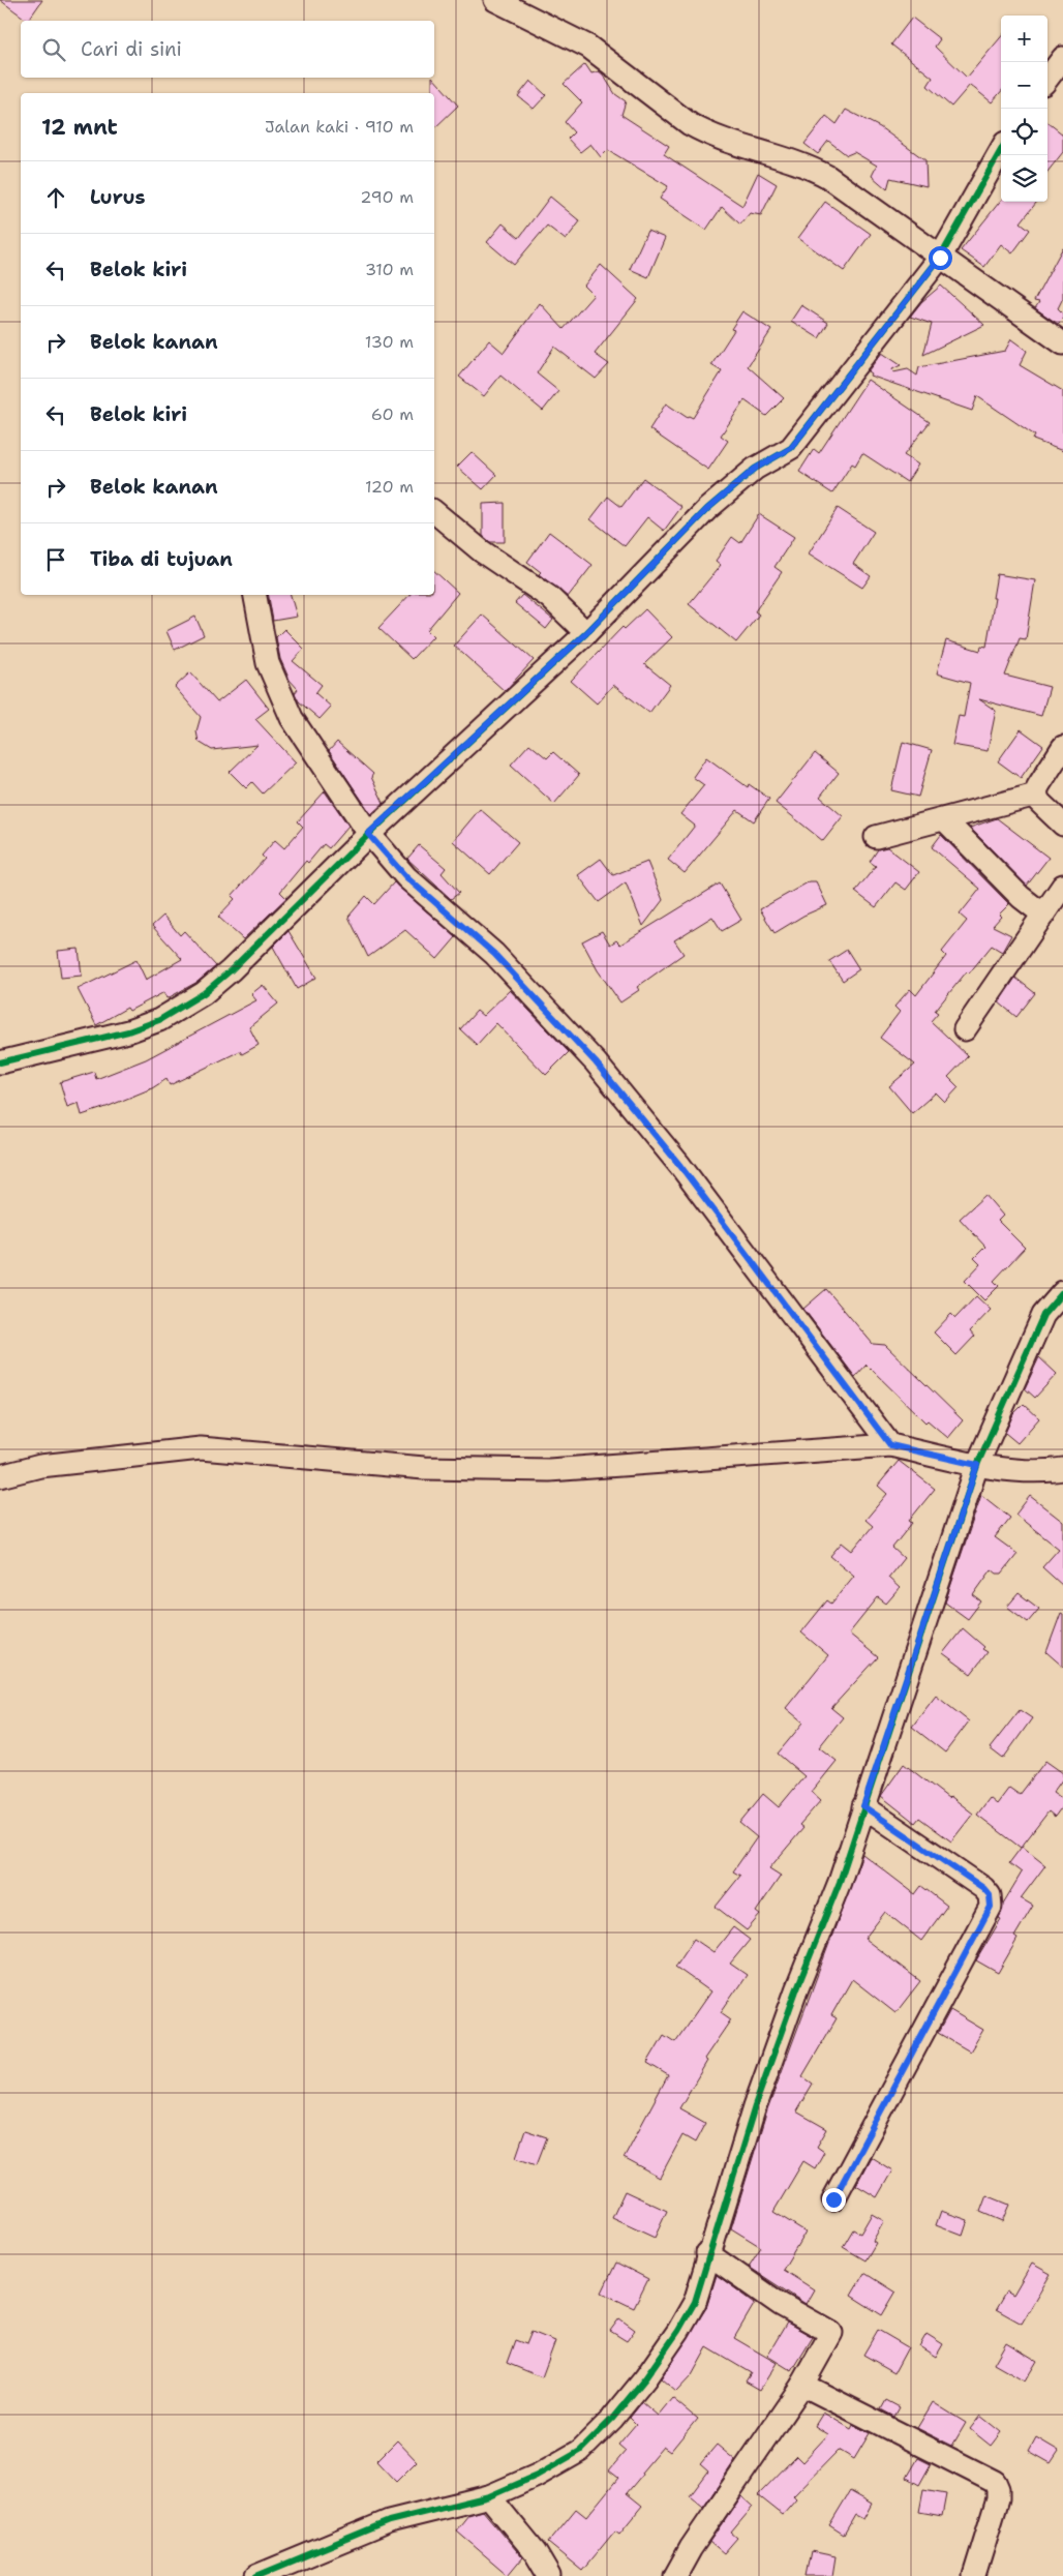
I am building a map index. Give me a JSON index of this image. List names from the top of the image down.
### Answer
{
  "page": {
    "map_buttons": ["+", "−"],
    "search": "Cari di sini",
    "heading": ["12 mnt", "Jalan kaki · 910 m"],
    "list": [
      ["Lurus", "290 m"],
      ["Belok kiri", "310 m"],
      ["Belok kanan", "130 m"],
      ["Belok kiri", "60 m"],
      ["Belok kanan", "120 m"],
      "Tiba di tujuan"
    ]
  }
}
